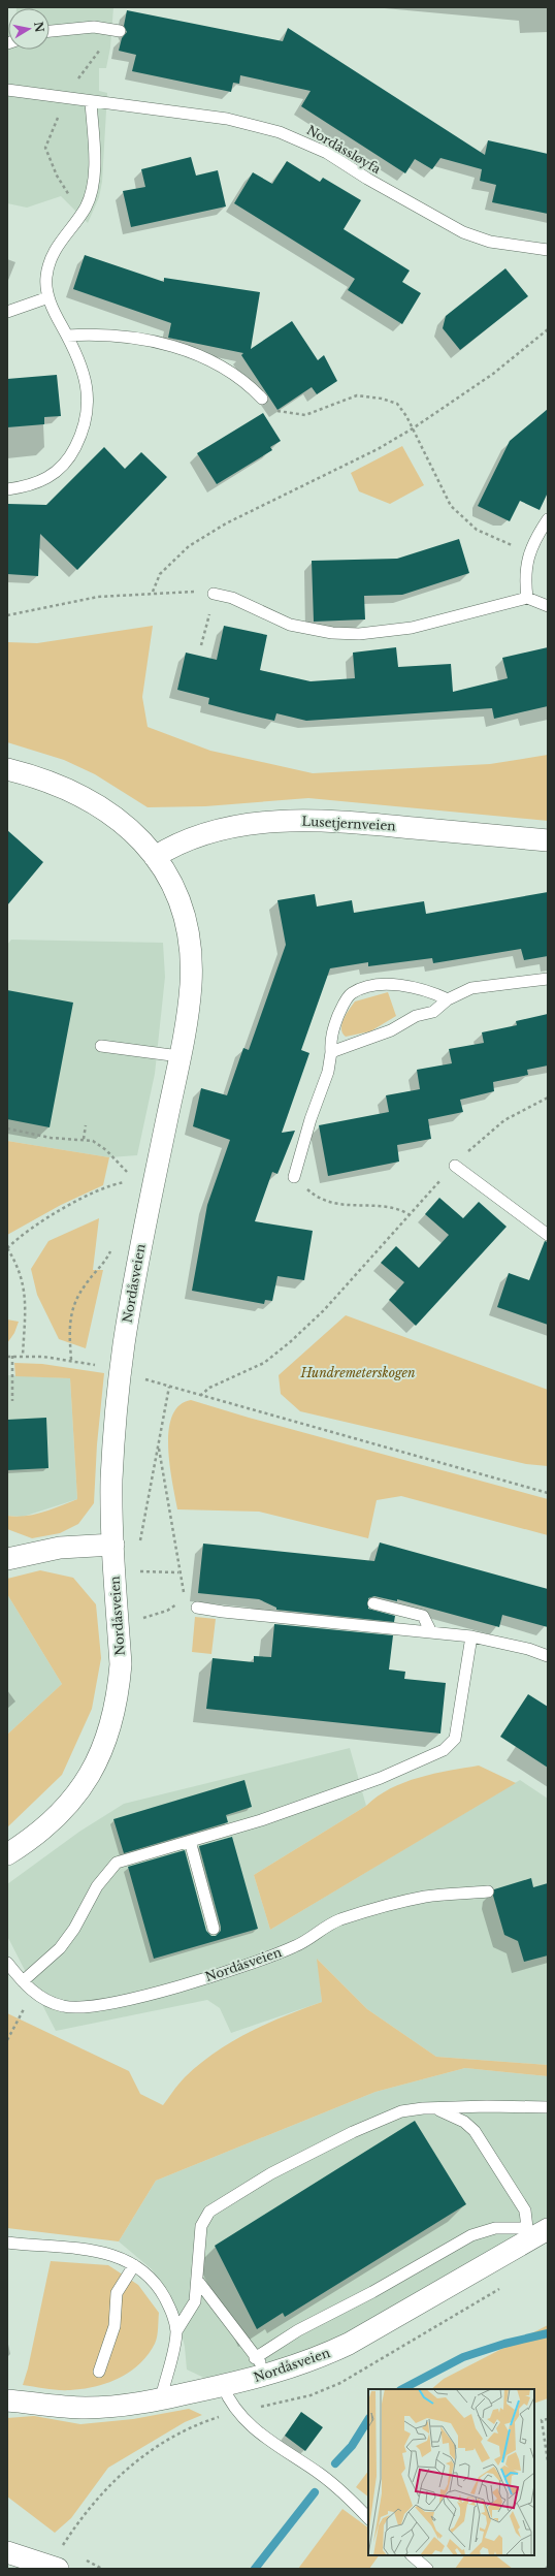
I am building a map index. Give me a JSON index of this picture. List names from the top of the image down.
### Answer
{
  "streets": {
    "street": ["Lusetjernveien", "Nordåsveien"],
    "lane": ["Nordåssløyfa"]
  },
  "crossings": [
    ["Lusetjernveien", "Nordåsveien"]
  ],
  "parks": ["Hundremeterskogen"],
  "north": "right"
}
